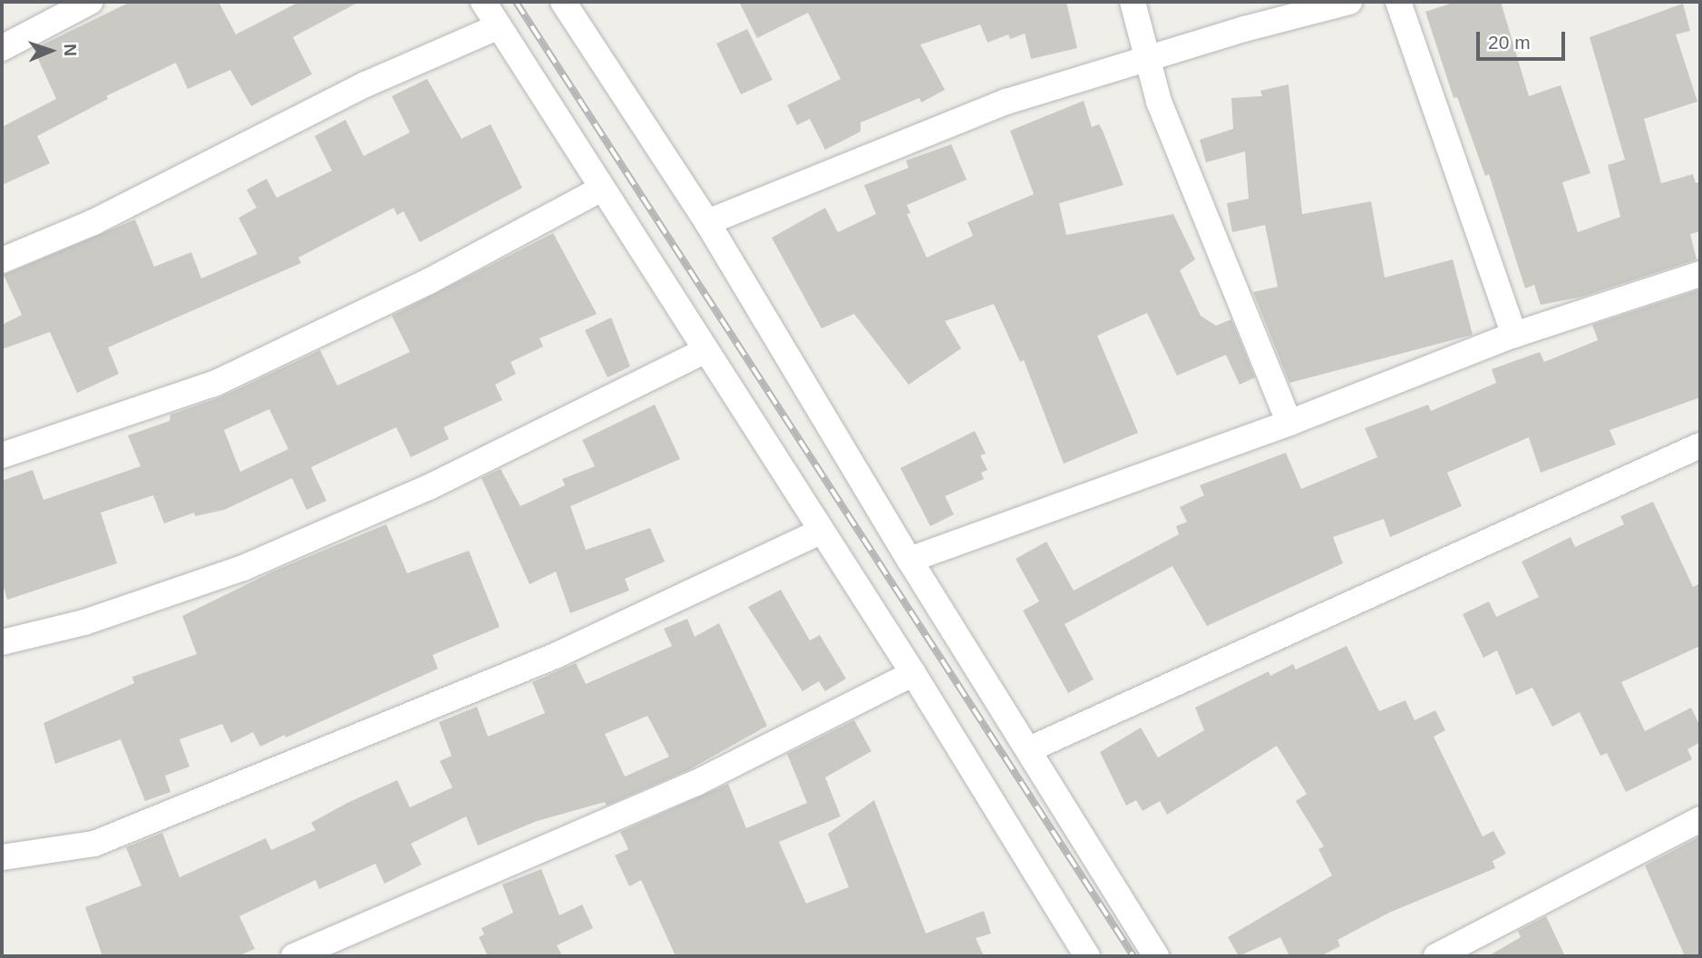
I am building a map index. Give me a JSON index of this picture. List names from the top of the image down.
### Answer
{
  "scale_bar": "20 m",
  "north": "right"
}
